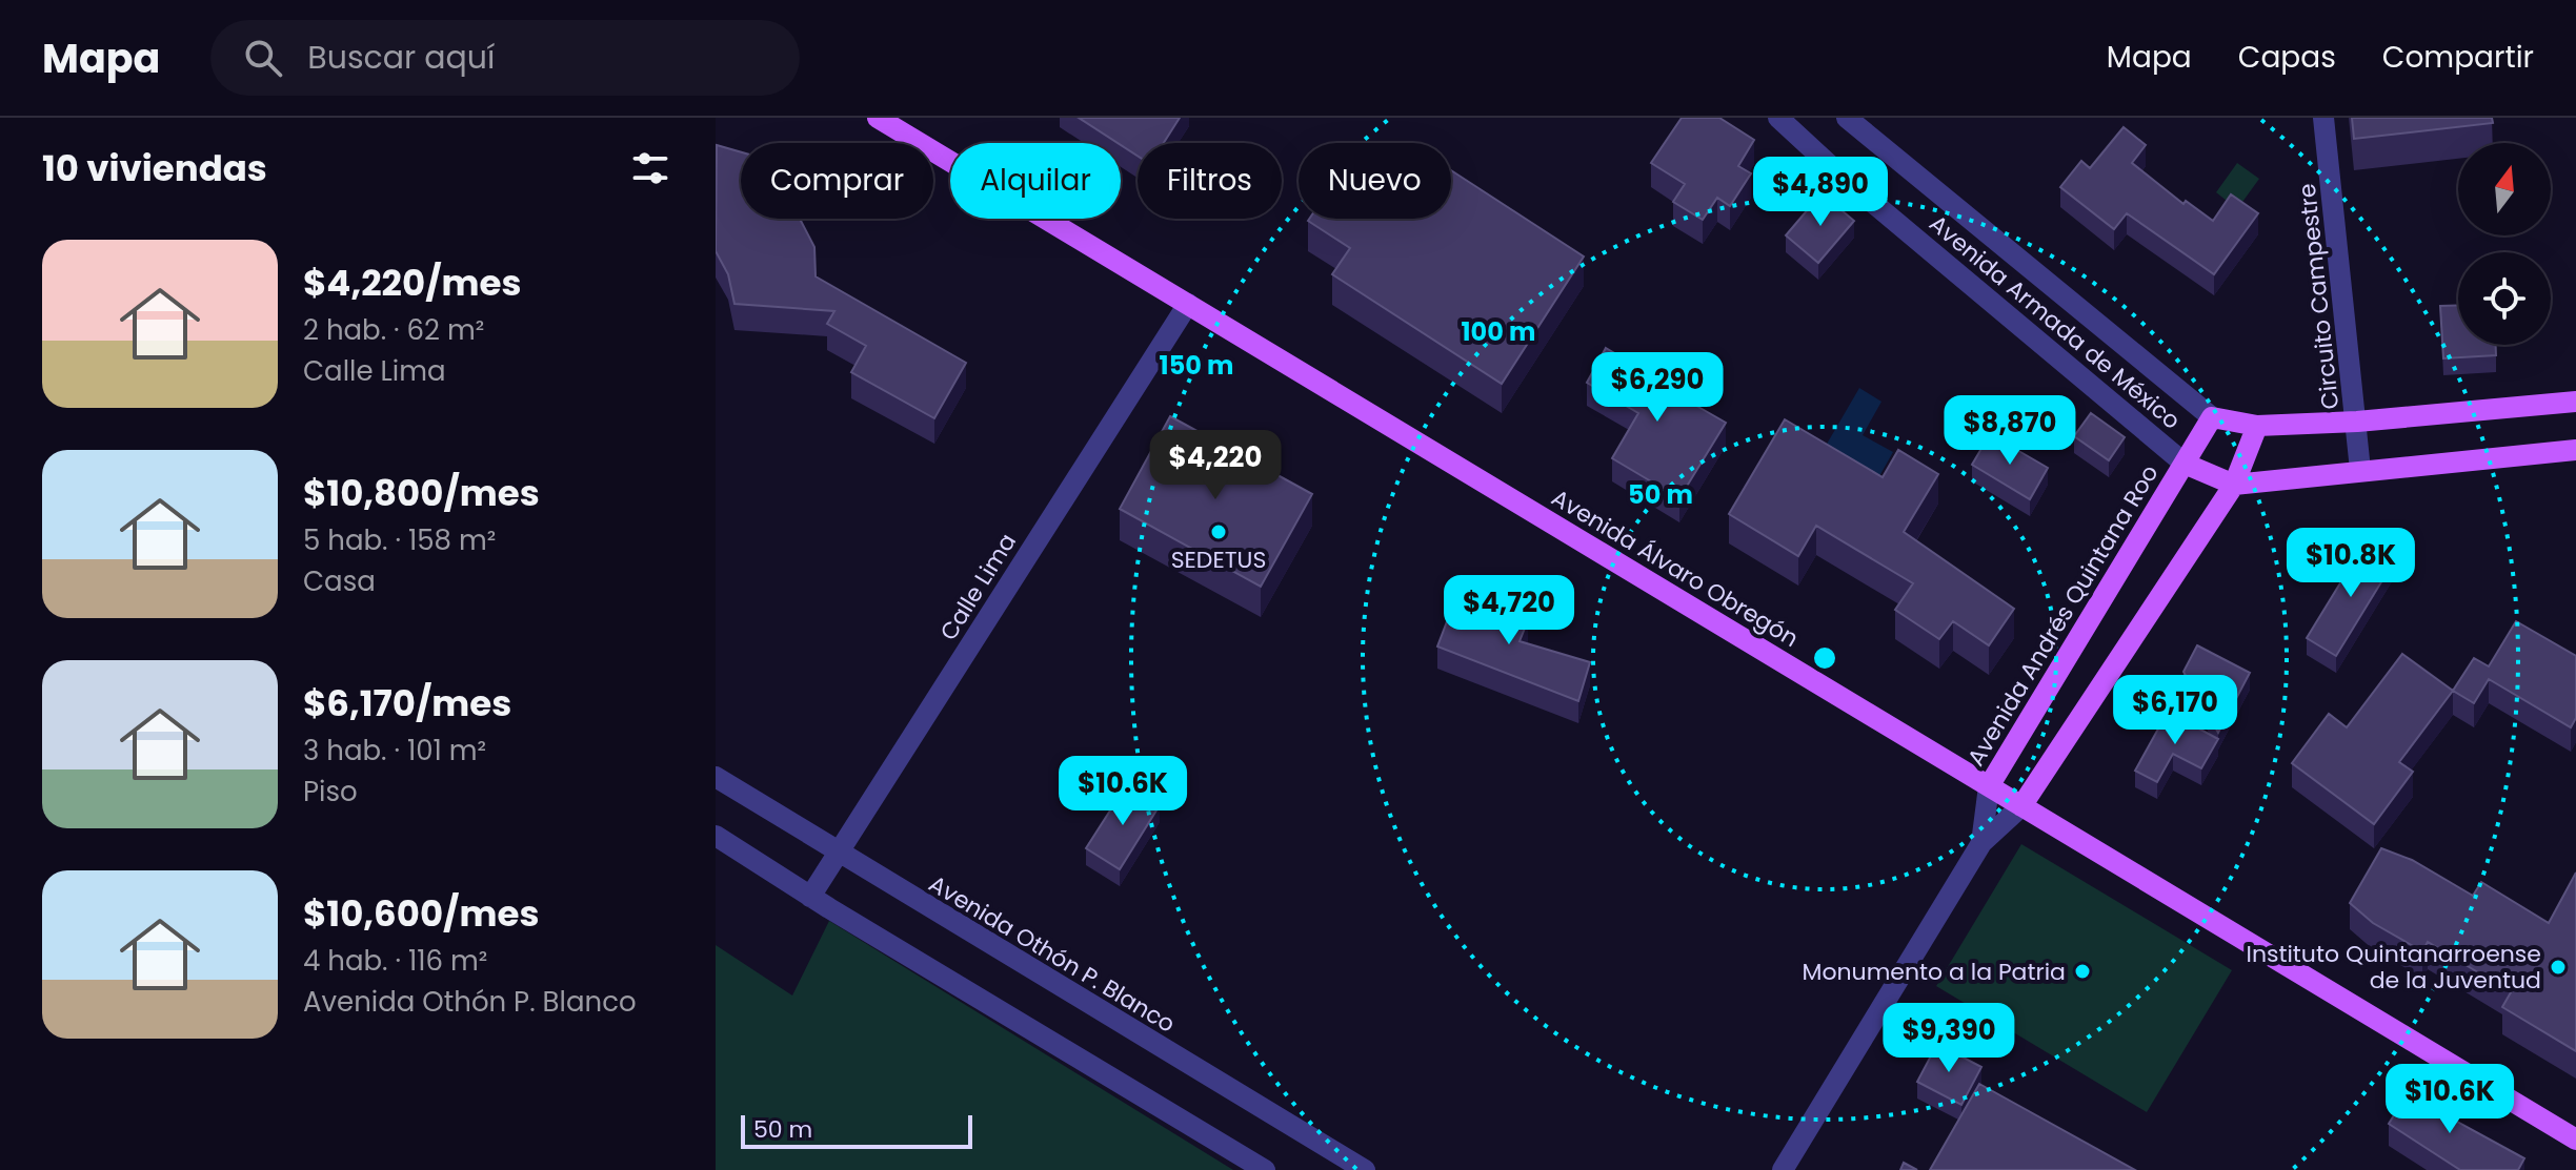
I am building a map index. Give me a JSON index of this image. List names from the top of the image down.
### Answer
{
  "streets": {
    "main road": ["Avenida Armada de México", "Avenida Álvaro Obregón", "Avenida Andrés Quintana Roo"],
    "street": ["Circuito Campestre", "Calle Lima", "Avenida Othón P. Blanco"]
  },
  "crossings": [
    ["Avenida Armada de México", "Avenida Andrés Quintana Roo"],
    ["Avenida Álvaro Obregón", "Calle Lima"],
    ["Avenida Álvaro Obregón", "Avenida Andrés Quintana Roo"],
    ["Calle Lima", "Avenida Othón P. Blanco"]
  ],
  "places": ["SEDETUS", "Instituto Quintanarroense de la Juventud", "Monumento a la Patria"],
  "scale_bar": "50 m",
  "north": "top",
  "page": {
    "header": "Mapa",
    "search": "Buscar aquí",
    "nav": ["Mapa", "Capas", "Compartir"],
    "heading": "10 viviendas",
    "chip": [
      "Comprar",
      "Alquilar",
      "Filtros",
      "Nuevo"
    ],
    "price": [
      "$4,890",
      "$6,290",
      "$8,870",
      "$4,220",
      "$10.8K",
      "$4,720",
      "$6,170",
      "$10.6K",
      "$9,390",
      "$10.6K"
    ],
    "list": [
      {
        "name": "$4,220/mes",
        "note": "2 hab. · 62 m² · Calle Lima"
      },
      {
        "name": "$10,800/mes",
        "note": "5 hab. · 158 m² · Casa"
      },
      {
        "name": "$6,170/mes",
        "note": "3 hab. · 101 m² · Piso"
      },
      {
        "name": "$10,600/mes",
        "note": "4 hab. · 116 m² · Avenida Othón P. Blanco"
      }
    ],
    "scale": "50 m"
  },
  "rings": ["100 m", "150 m", "50 m"]
}
